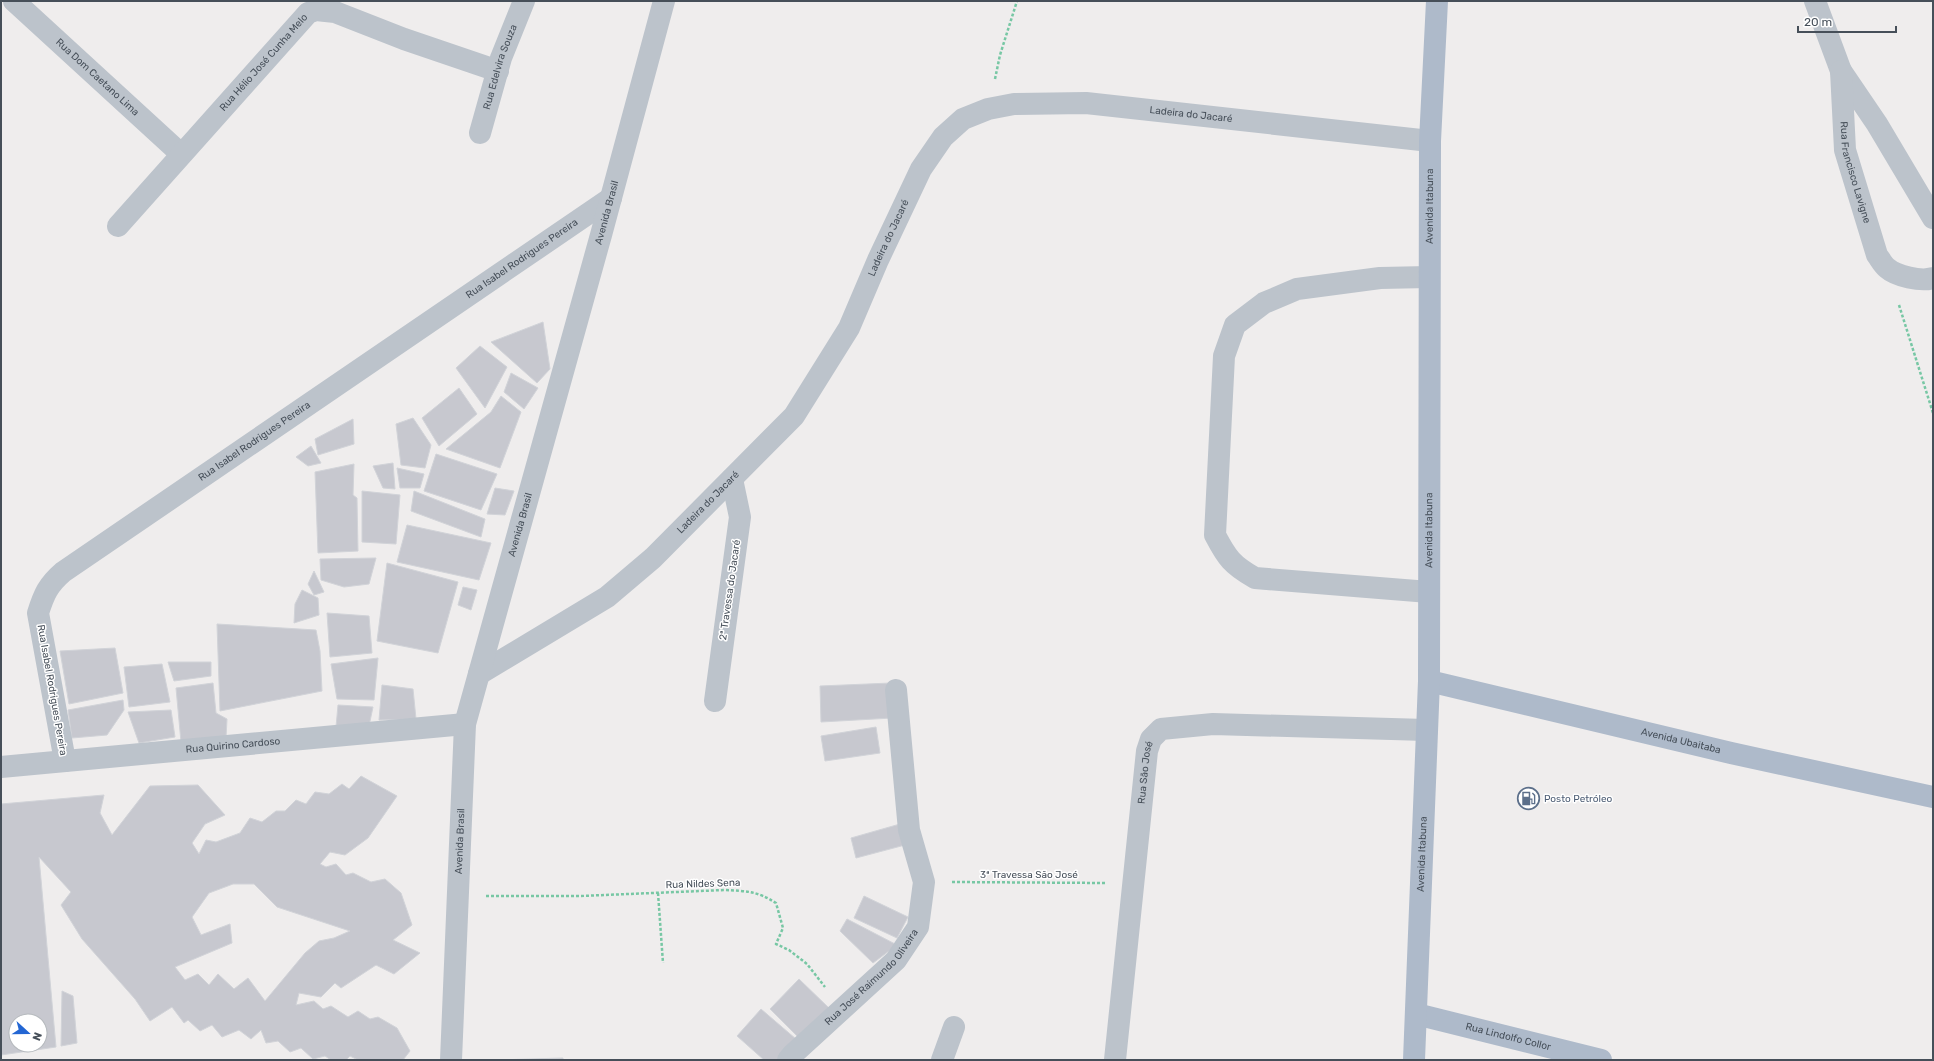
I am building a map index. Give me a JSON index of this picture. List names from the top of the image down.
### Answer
{
  "streets": {
    "main road": ["Avenida Itabuna", "Avenida Ubaitaba", "Rua Lindolfo Collor"],
    "street": [
      "Rua Hélio José Cunha Melo",
      "Rua Edelvira Souza",
      "Rua Dom Caetano Lima",
      "Ladeira do Jacaré",
      "Rua Francisco Lavigne",
      "Avenida Brasil",
      "Rua Isabel Rodrigues Pereira",
      "2ª Travessa do Jacaré",
      "Rua Quirino Cardoso",
      "Rua São José",
      "Rua José Raimundo Oliveira"
    ],
    "path": ["3ª Travessa São José", "Rua Nildes Sena"]
  },
  "crossings": [
    ["Rua Hélio José Cunha Melo", "Rua Edelvira Souza"],
    ["Rua Hélio José Cunha Melo", "Rua Dom Caetano Lima"],
    ["Ladeira do Jacaré", "Avenida Itabuna"],
    ["Ladeira do Jacaré", "Avenida Brasil"],
    ["Ladeira do Jacaré", "2ª Travessa do Jacaré"],
    ["Avenida Itabuna", "Avenida Ubaitaba"],
    ["Avenida Itabuna", "Rua São José"],
    ["Avenida Itabuna", "Rua Lindolfo Collor"],
    ["Avenida Brasil", "Rua Isabel Rodrigues Pereira"],
    ["Avenida Brasil", "Rua Quirino Cardoso"],
    ["Avenida Brasil", "Rua Nildes Sena"],
    ["Rua Isabel Rodrigues Pereira", "Rua Quirino Cardoso"],
    ["Rua São José", "3ª Travessa São José"],
    ["3ª Travessa São José", "Rua José Raimundo Oliveira"],
    ["Rua Nildes Sena", "Rua José Raimundo Oliveira"]
  ],
  "places": {
    "fuel station": ["Posto Petróleo"]
  },
  "scale_bar": "20 m",
  "north": "right"
}
